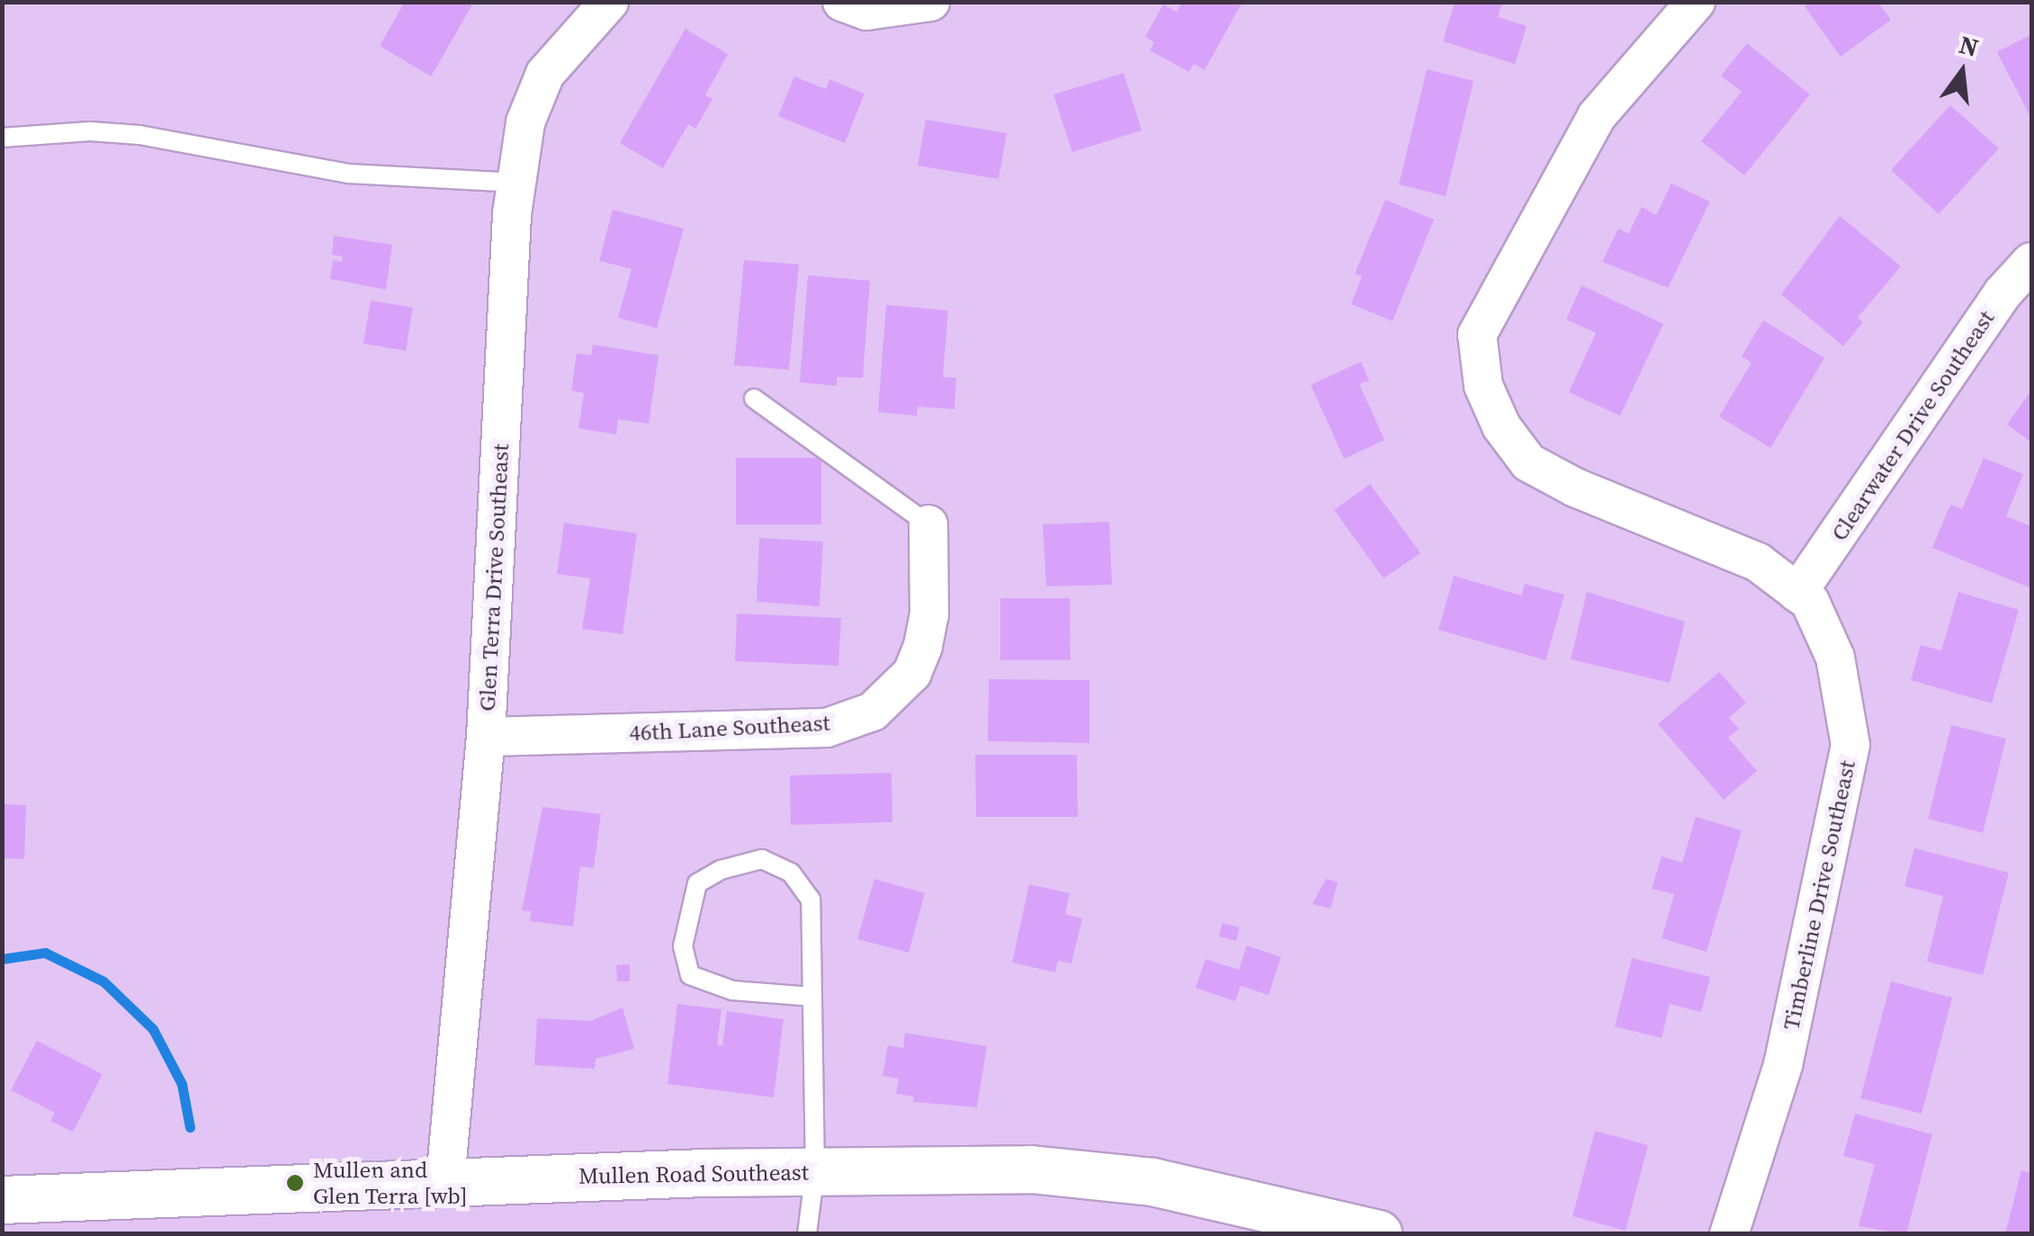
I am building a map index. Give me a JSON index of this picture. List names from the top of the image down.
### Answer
{
  "streets": {
    "street": [
      "Clearwater Drive Southeast",
      "Glen Terra Drive Southeast",
      "46th Lane Southeast",
      "Timberline Drive Southeast",
      "Mullen Road Southeast"
    ]
  },
  "crossings": [
    ["Clearwater Drive Southeast", "Timberline Drive Southeast"],
    ["Glen Terra Drive Southeast", "46th Lane Southeast"],
    ["Glen Terra Drive Southeast", "Mullen Road Southeast"]
  ],
  "places": ["Mullen and Glen Terra [wb]"],
  "north": "top"
}
